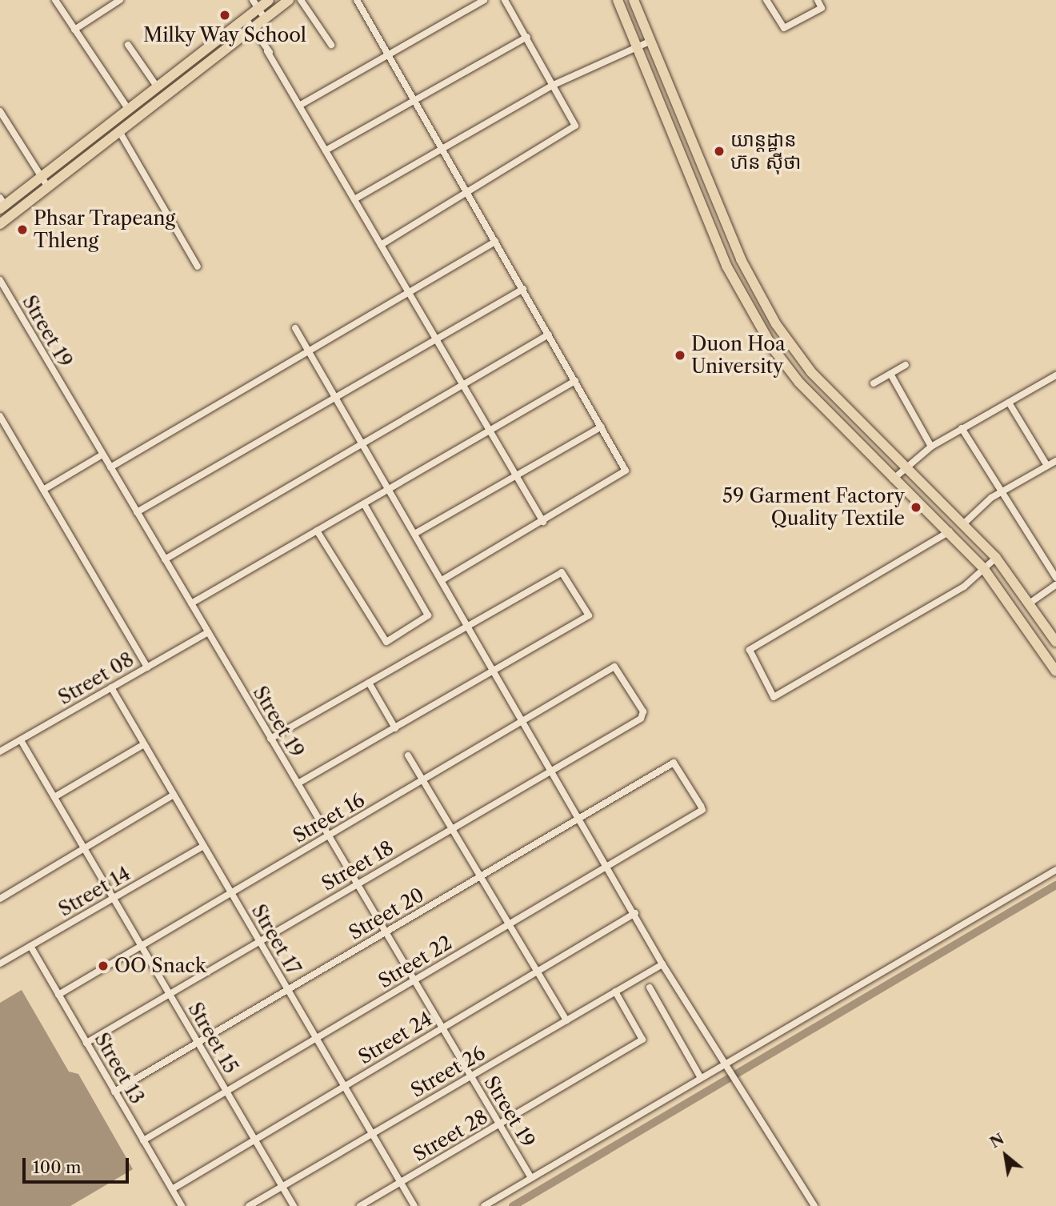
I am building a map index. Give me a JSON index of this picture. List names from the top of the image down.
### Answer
{
  "streets": {
    "street": [
      "Street 19",
      "Street 08",
      "Street 16",
      "Street 18",
      "Street 14",
      "Street 20",
      "Street 17",
      "Street 22",
      "Street 15",
      "Street 24",
      "Street 13",
      "Street 26",
      "Street 28"
    ]
  },
  "crossings": [
    ["Street 19", "Street 08"],
    ["Street 19", "Street 16"],
    ["Street 19", "Street 18"],
    ["Street 19", "Street 20"],
    ["Street 19", "Street 22"],
    ["Street 19", "Street 24"],
    ["Street 19", "Street 26"],
    ["Street 19", "Street 28"],
    ["Street 08", "Street 17"],
    ["Street 08", "Street 15"],
    ["Street 16", "Street 18"],
    ["Street 16", "Street 17"],
    ["Street 16", "Street 15"],
    ["Street 16", "Street 13"],
    ["Street 18", "Street 17"],
    ["Street 18", "Street 15"],
    ["Street 18", "Street 13"],
    ["Street 14", "Street 17"],
    ["Street 14", "Street 15"],
    ["Street 14", "Street 13"],
    ["Street 20", "Street 17"],
    ["Street 20", "Street 22"],
    ["Street 20", "Street 15"],
    ["Street 20", "Street 13"],
    ["Street 17", "Street 22"],
    ["Street 17", "Street 24"],
    ["Street 17", "Street 26"],
    ["Street 17", "Street 28"],
    ["Street 22", "Street 15"],
    ["Street 22", "Street 13"],
    ["Street 15", "Street 24"],
    ["Street 15", "Street 26"],
    ["Street 24", "Street 13"],
    ["Street 26", "Street 28"]
  ],
  "places": [
    "Milky Way School",
    "យាន្ដដ្ឋាន ហ៊ន ស៊ីថា",
    "Phsar Trapeang Thleng",
    "Duon Hoa University",
    "59 Garment Factory Quality Textile",
    "OO Snack"
  ],
  "scale_bar": "100 m",
  "north": "top left"
}
